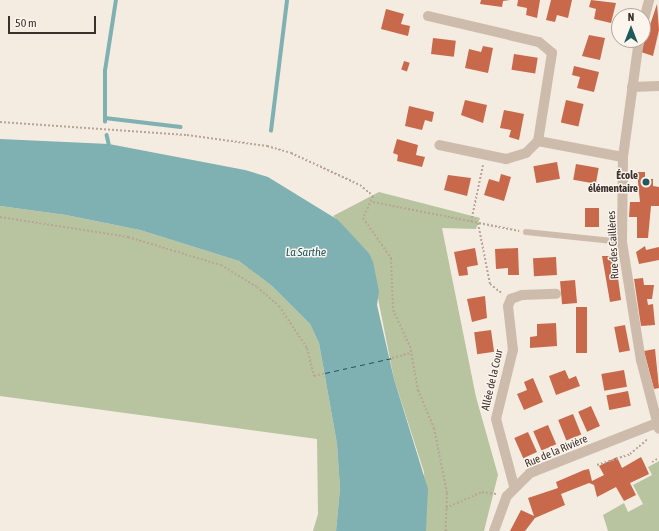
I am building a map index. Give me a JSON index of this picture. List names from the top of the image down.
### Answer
{
  "streets": {
    "street": ["Rue des Caillères", "Allée de la Cour", "Rue de la Rivière"]
  },
  "crossings": [
    ["Rue des Caillères", "Rue de la Rivière"],
    ["Allée de la Cour", "Rue de la Rivière"]
  ],
  "water": ["La Sarthe"],
  "places": ["École élémentaire"],
  "scale_bar": "50 m",
  "north": "top"
}
